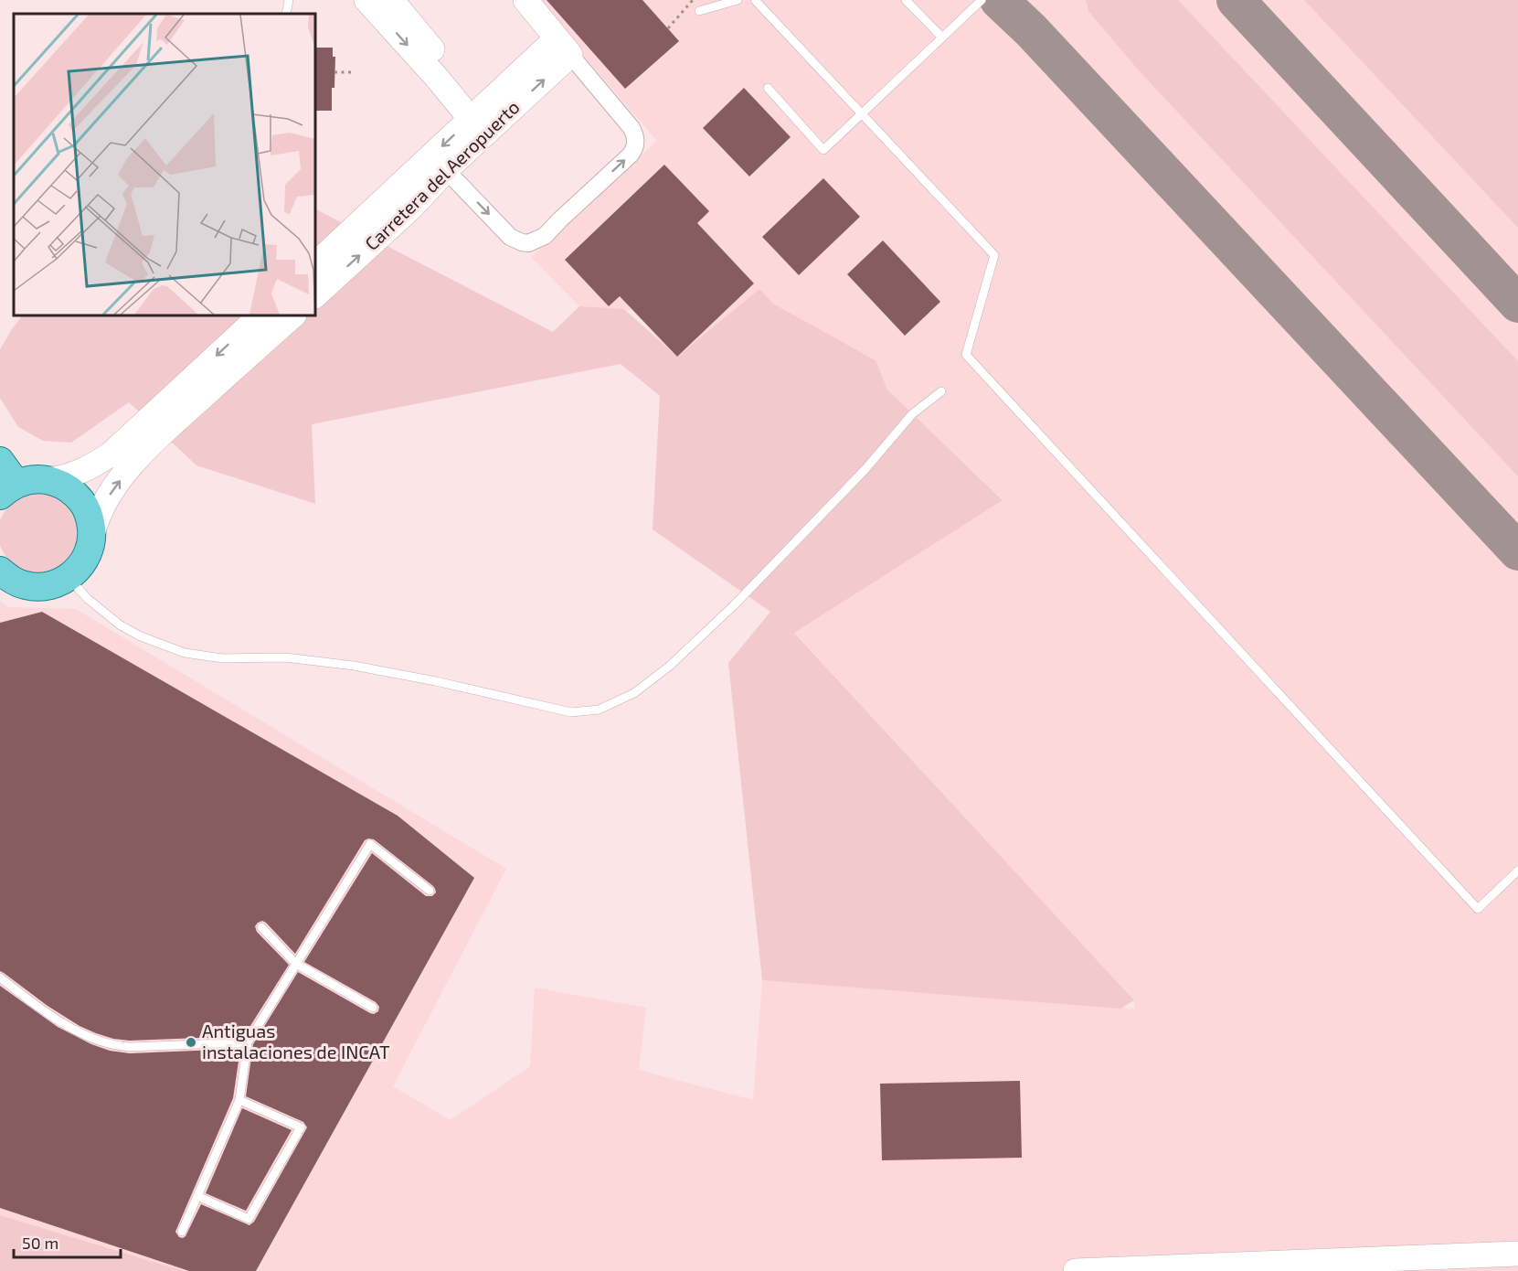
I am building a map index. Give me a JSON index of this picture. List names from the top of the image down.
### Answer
{
  "streets": {
    "street": ["Carretera del Aeropuerto"]
  },
  "places": ["Antiguas instalaciones de INCAT"],
  "scale_bar": "50 m"
}
